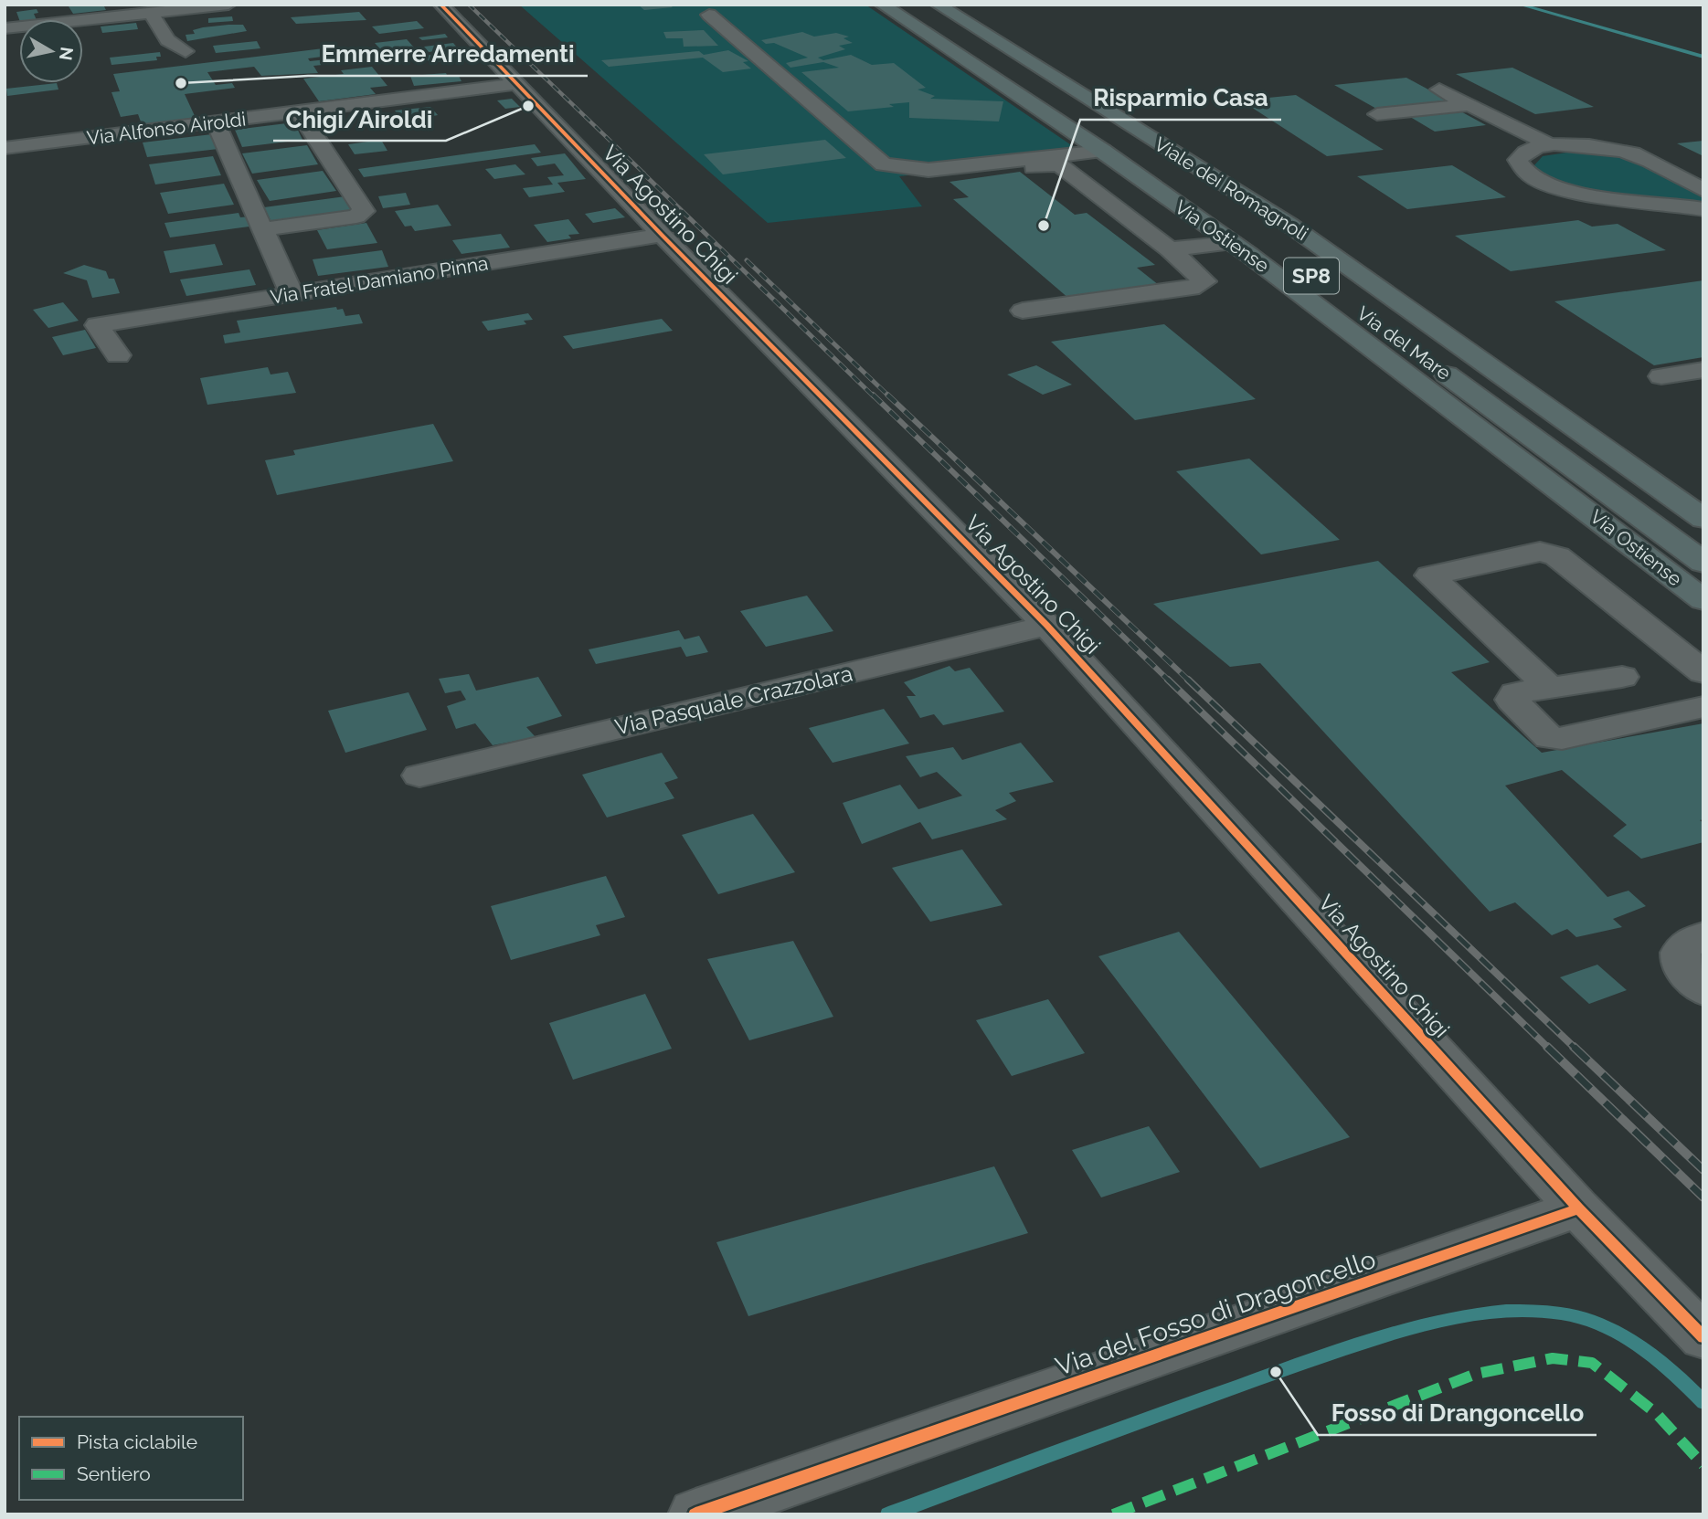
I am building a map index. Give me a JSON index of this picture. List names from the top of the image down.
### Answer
{
  "streets": {
    "main road": [
      "Viale dei Romagnoli",
      "Via Ostiense",
      "SP8",
      "Via del Mare"
    ],
    "street": [
      "Via Alfonso Airoldi",
      "Via Agostino Chigi",
      "Via Fratel Damiano Pinna",
      "Via Pasquale Crazzolara",
      "Via del Fosso di Dragoncello"
    ]
  },
  "crossings": [
    ["Via Alfonso Airoldi", "Via Agostino Chigi"],
    ["Via Agostino Chigi", "Via Fratel Damiano Pinna"],
    ["Via Agostino Chigi", "Via Pasquale Crazzolara"],
    ["Via Agostino Chigi", "Via del Fosso di Dragoncello"]
  ],
  "places": [
    "Emmerre Arredamenti",
    "Chigi/Airoldi",
    "Risparmio Casa",
    "Fosso di Drangoncello"
  ],
  "legend": ["Pista ciclabile", "Sentiero"],
  "north": "right"
}
